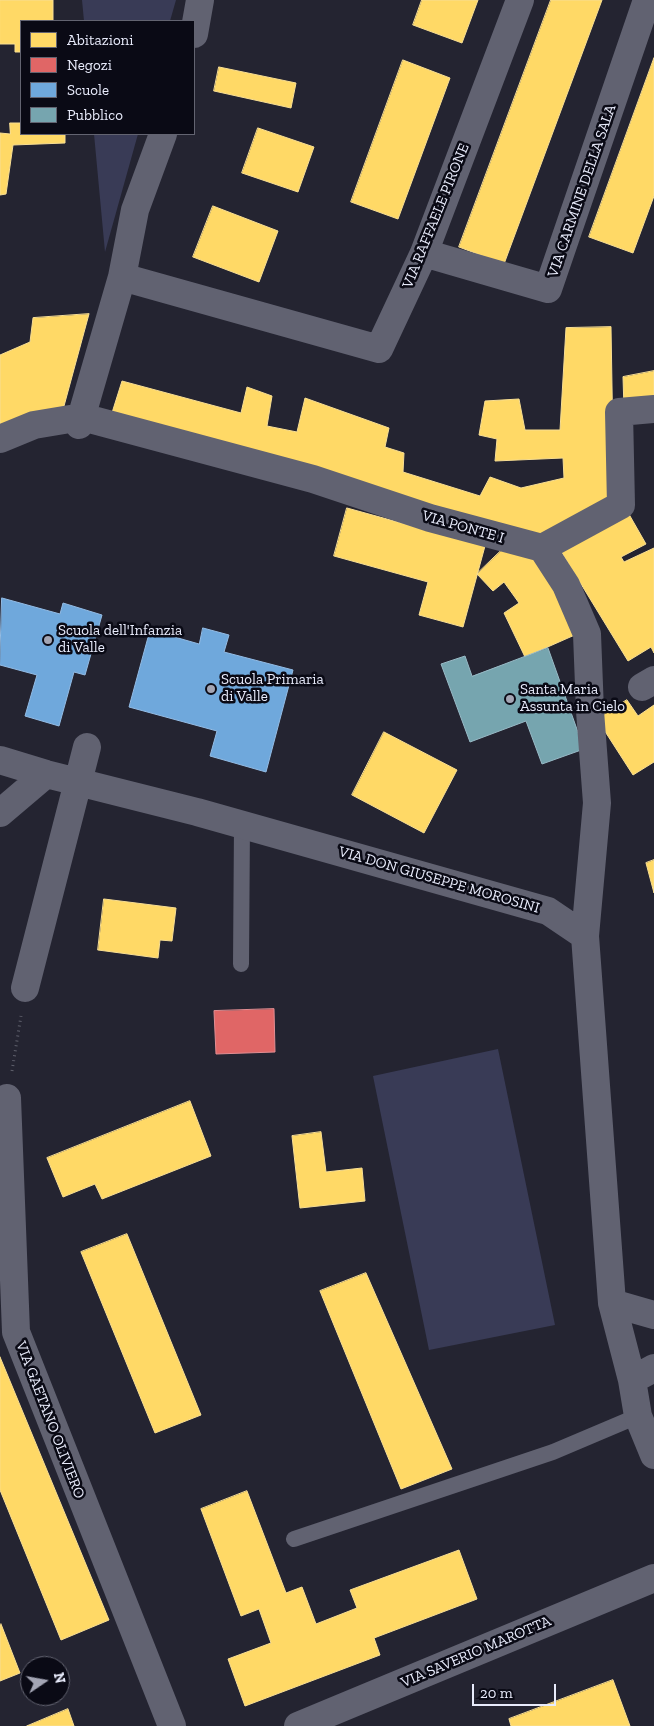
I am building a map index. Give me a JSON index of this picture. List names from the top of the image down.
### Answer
{
  "streets": {
    "street": [
      "VIA CARMINE DELLA SALA",
      "VIA RAFFAELE PIRONE",
      "VIA PONTE I",
      "VIA DON GIUSEPPE MOROSINI",
      "VIA GAETANO OLIVIERO",
      "VIA SAVERIO MAROTTA"
    ]
  },
  "crossings": [
    ["VIA CARMINE DELLA SALA", "VIA RAFFAELE PIRONE"]
  ],
  "places": ["Scuola dell'Infanzia di Valle", "Scuola Primaria di Valle", "Santa Maria Assunta in Cielo"],
  "legend": [
    "Abitazioni",
    "Negozi",
    "Scuole",
    "Pubblico"
  ],
  "scale_bar": "20 m",
  "north": "right"
}
